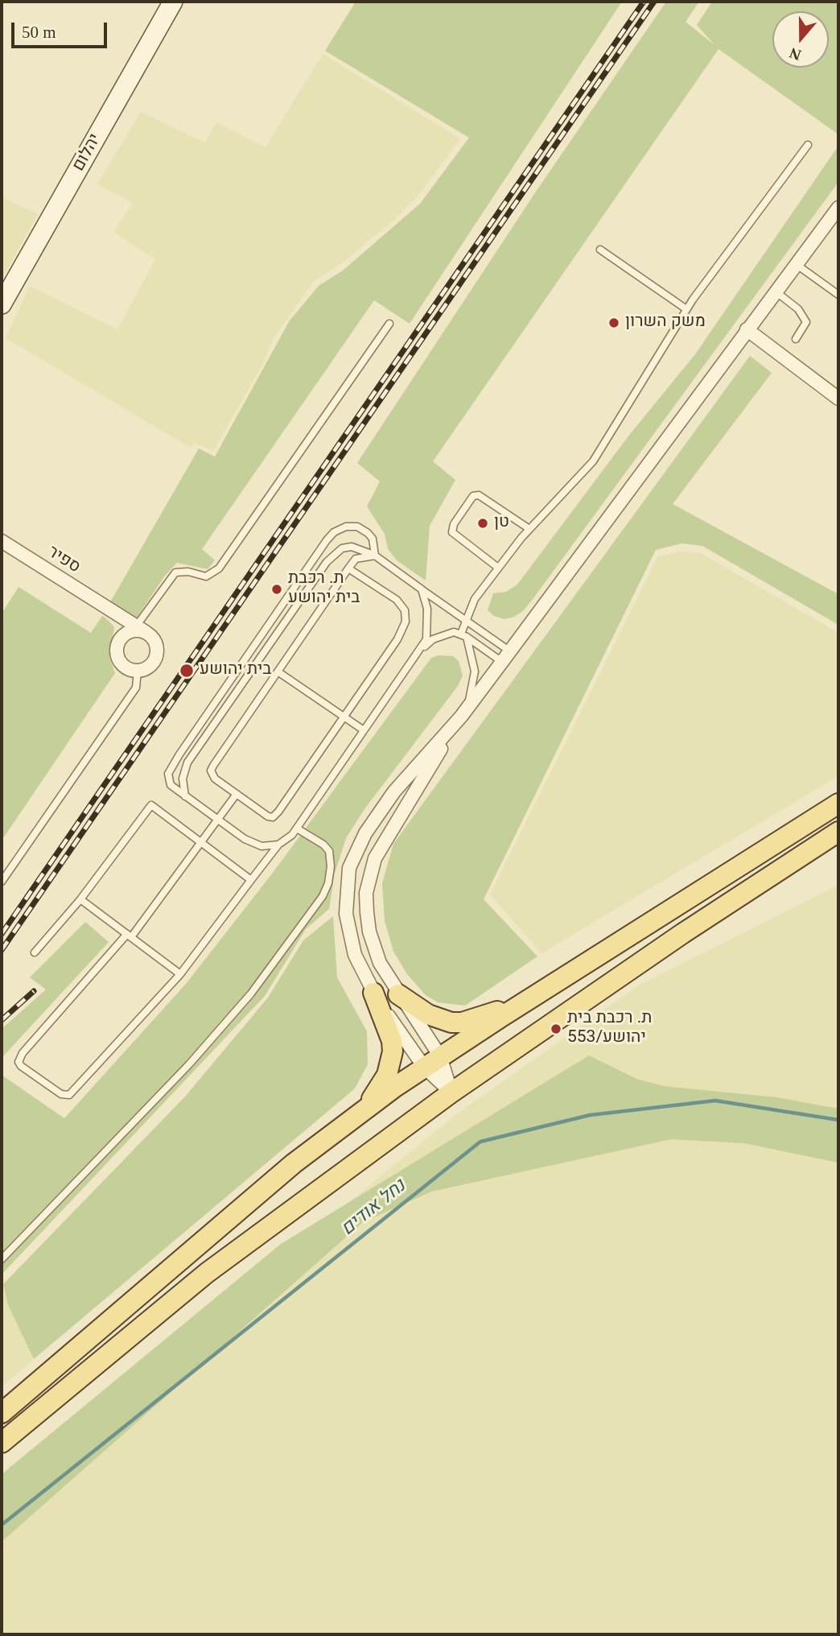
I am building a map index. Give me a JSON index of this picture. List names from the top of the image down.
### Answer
{
  "streets": {
    "street": ["יהלום", "ספיר"]
  },
  "water": ["נחל אודים"],
  "places": [
    "משק השרון",
    "טן",
    "ת. רכבת בית יהושע",
    "בית יהושע",
    "ת. רכבת בית יהושע/553"
  ],
  "scale_bar": "50 m",
  "north": "bottom"
}
